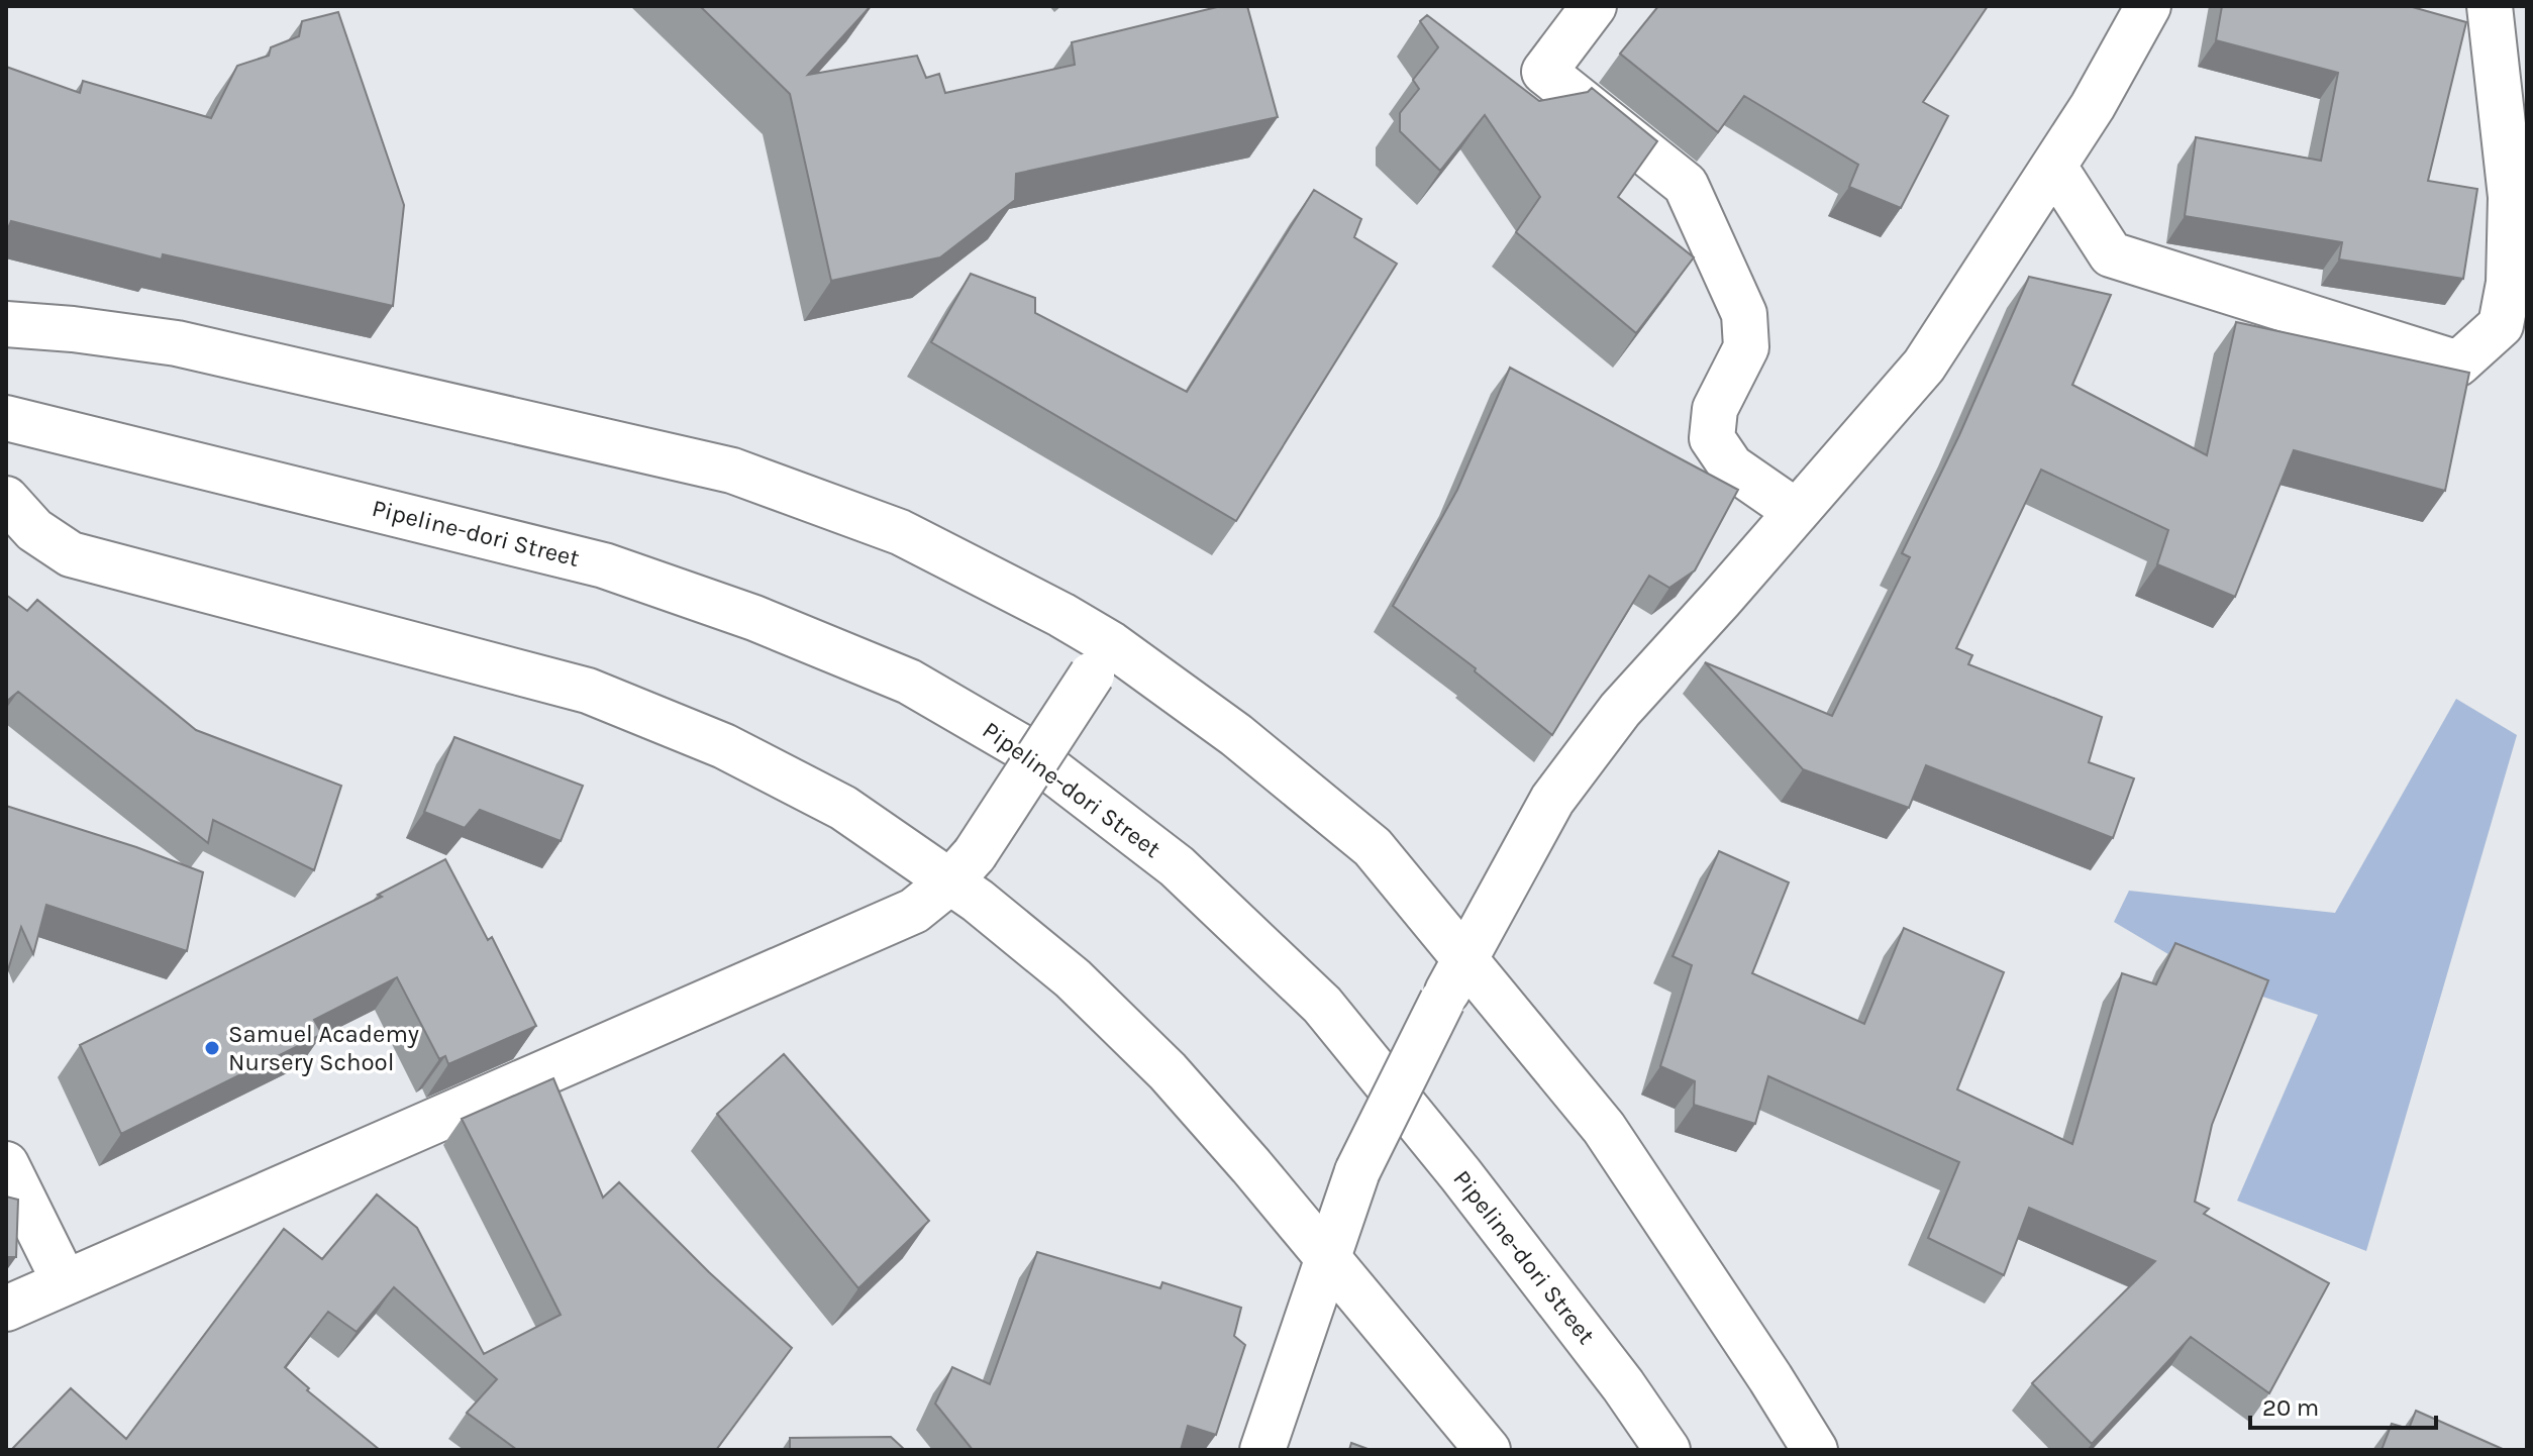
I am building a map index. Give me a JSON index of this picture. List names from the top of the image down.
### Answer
{
  "streets": {
    "main road": ["Pipeline-dori Street"]
  },
  "places": ["Samuel Academy Nursery School"],
  "scale_bar": "20 m"
}
